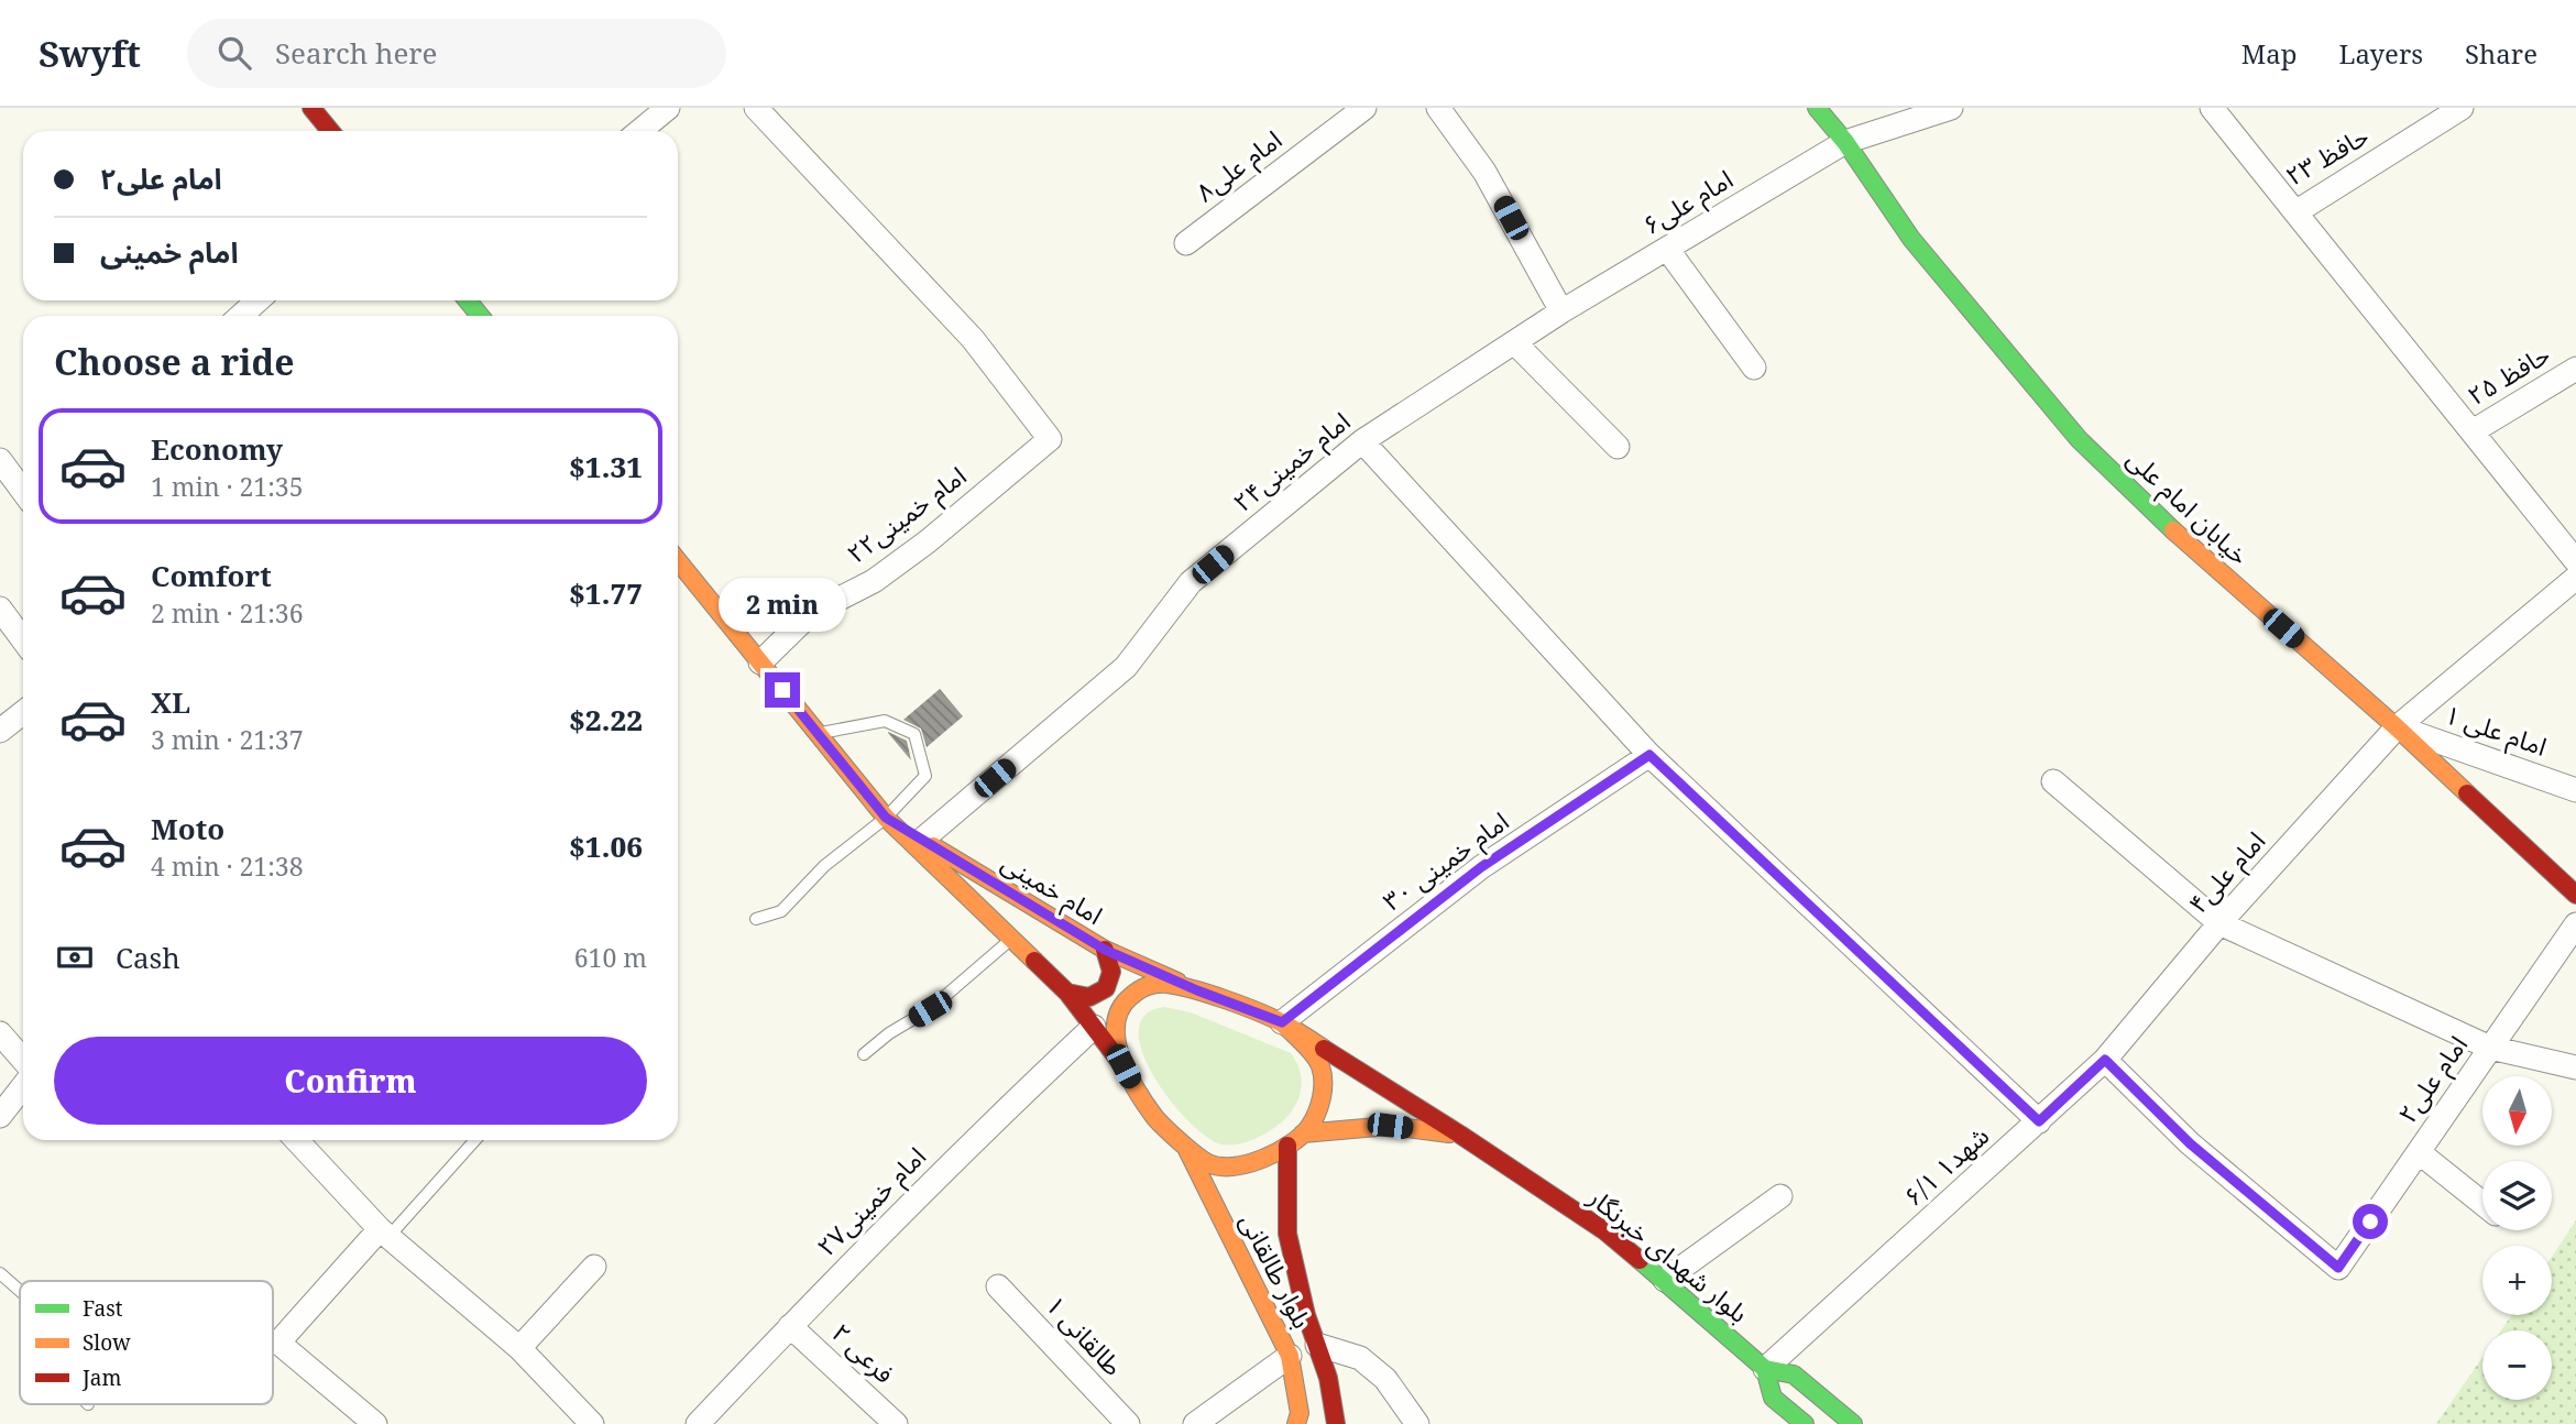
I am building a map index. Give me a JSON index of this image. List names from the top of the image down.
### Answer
{
  "streets": {
    "main road": [
      "خیابان امام علی",
      "امام خمینی",
      "بلوار شهدای خبرنگار",
      "بلوار طالقانی"
    ],
    "street": [
      "حافظ ۲۳",
      "امام علی۸",
      "امام علی۶",
      "حافظ ۲۵",
      "امام خمینی۲۴",
      "امام خمینی۲۲",
      "امام علی ۱",
      "امام خمینی ۳۰",
      "امام علی۴",
      "امام علی۲",
      "شهد۱ ۶/۱",
      "امام خمینی۲۷",
      "طالقانی ۱",
      "فرعی ۲"
    ]
  },
  "crossings": [
    ["امام علی۶", "امام خمینی۲۴"],
    ["امام علی۶", "خیابان امام علی"],
    ["امام خمینی۲۴", "امام خمینی"],
    ["خیابان امام علی", "امام علی ۱"],
    ["خیابان امام علی", "امام علی۴"],
    ["امام خمینی۲۲", "امام خمینی"],
    ["امام علی ۱", "امام علی۴"],
    ["امام خمینی ۳۰", "امام خمینی"],
    ["امام خمینی ۳۰", "بلوار شهدای خبرنگار"],
    ["امام خمینی ۳۰", "بلوار طالقانی"],
    ["امام علی۴", "امام علی۲"],
    ["امام علی۴", "شهد۱ ۶/۱"],
    ["امام خمینی", "امام خمینی۲۷"],
    ["امام خمینی", "بلوار شهدای خبرنگار"],
    ["امام خمینی", "بلوار طالقانی"],
    ["امام علی۲", "شهد۱ ۶/۱"],
    ["شهد۱ ۶/۱", "بلوار شهدای خبرنگار"],
    ["امام خمینی۲۷", "فرعی ۲"],
    ["بلوار شهدای خبرنگار", "بلوار طالقانی"]
  ],
  "legend": ["Fast", "Slow", "Jam"],
  "north": "bottom",
  "page": {
    "header": "Swyft",
    "search": "Search here",
    "nav": ["Map", "Layers", "Share"],
    "banner": ["امام علی۲", "امام خمینی"],
    "heading": "Choose a ride",
    "list": [
      {
        "name": "Economy",
        "note": "1 min · 21:35",
        "value": "$1.31"
      },
      {
        "name": "Comfort",
        "note": "2 min · 21:36",
        "value": "$1.77"
      },
      {
        "name": "XL",
        "note": "3 min · 21:37",
        "value": "$2.22"
      },
      {
        "name": "Moto",
        "note": "4 min · 21:38",
        "value": "$1.06"
      }
    ],
    "bubble": "2 min",
    "pay": ["Cash", "610 m"],
    "buttons": "Confirm",
    "map_buttons": ["+", "−"]
  }
}
